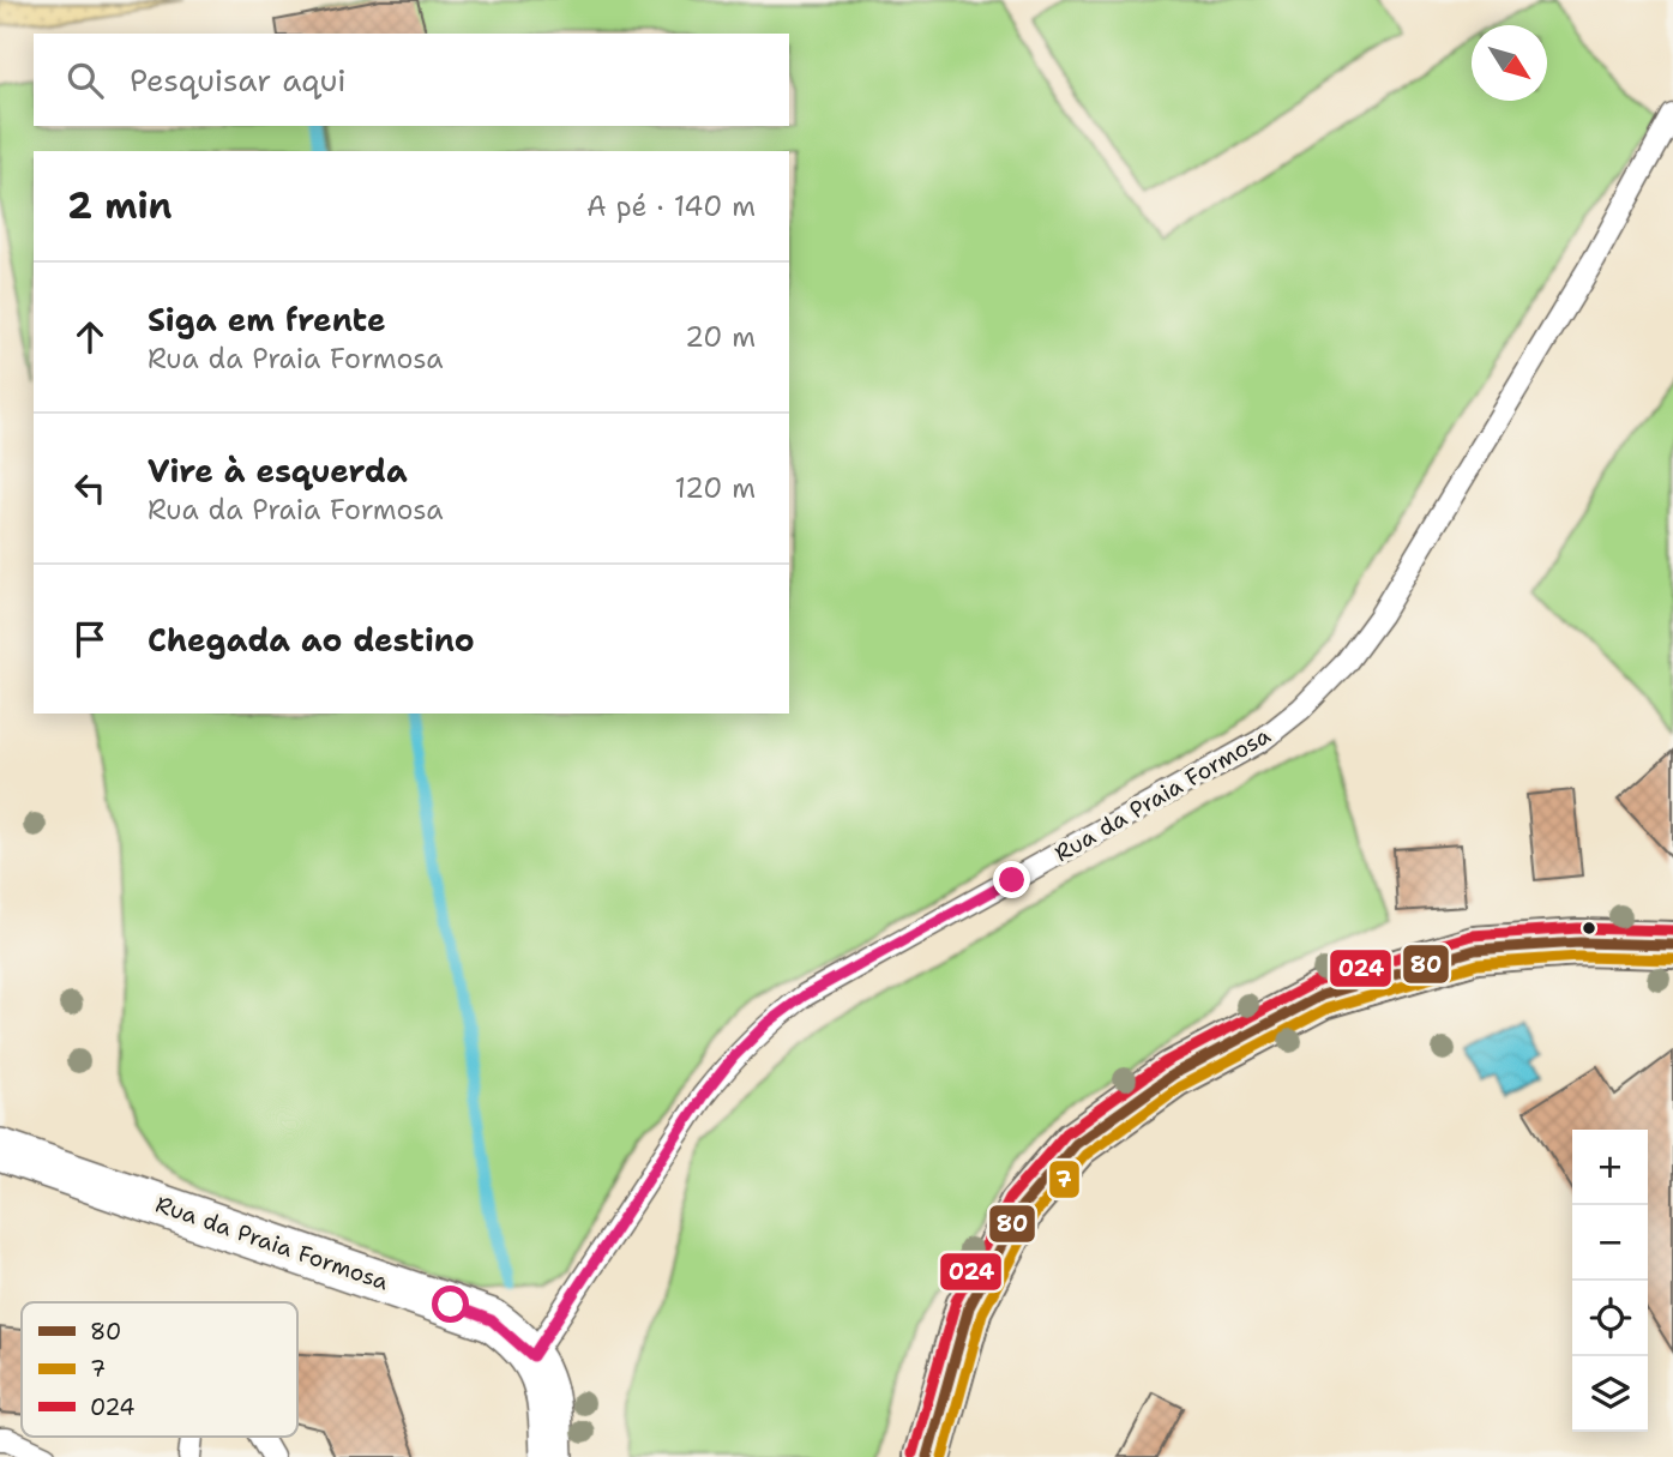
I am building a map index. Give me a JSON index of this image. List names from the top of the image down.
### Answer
{
  "streets": {
    "street": ["Rua da Praia Formosa"]
  },
  "lines": ["transit line 024", "transit line 80", "transit line 7"],
  "legend": ["80", "7", "024"],
  "north": "bottom right",
  "page": {
    "search": "Pesquisar aqui",
    "heading": ["2 min", "A pé · 140 m"],
    "list": [
      ["Siga em frente", "Rua da Praia Formosa", "20 m"],
      ["Vire à esquerda", "Rua da Praia Formosa", "120 m"],
      "Chegada ao destino"
    ],
    "map_buttons": ["+", "−"]
  }
}
